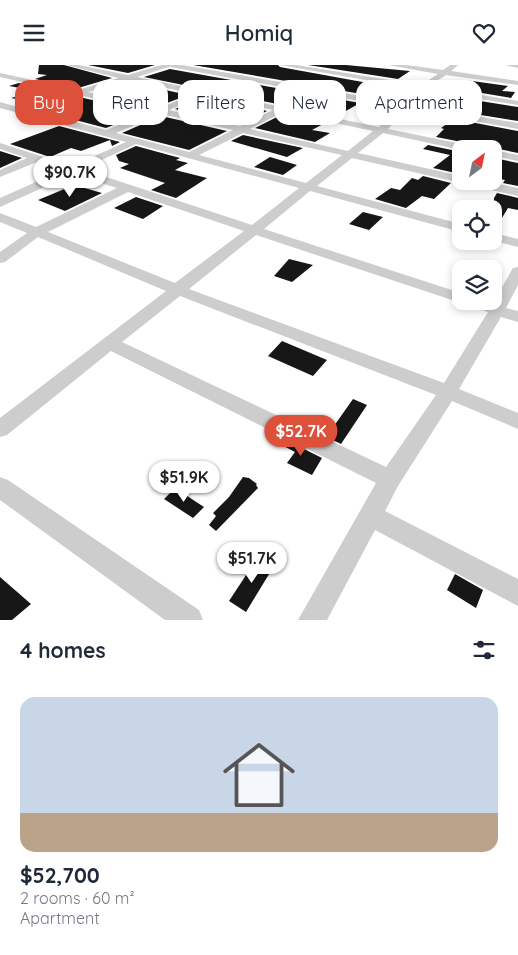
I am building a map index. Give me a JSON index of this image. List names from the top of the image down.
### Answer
{
  "north": "top right",
  "page": {
    "header": "Homiq",
    "chip": [
      "Buy",
      "Rent",
      "Filters",
      "New",
      "Apartment"
    ],
    "price": [
      "$90.7K",
      "$52.7K",
      "$51.9K",
      "$51.7K"
    ],
    "heading": "4 homes",
    "list": [
      {
        "name": "$52,700",
        "note": "2 rooms · 60 m² · Apartment"
      }
    ]
  }
}
